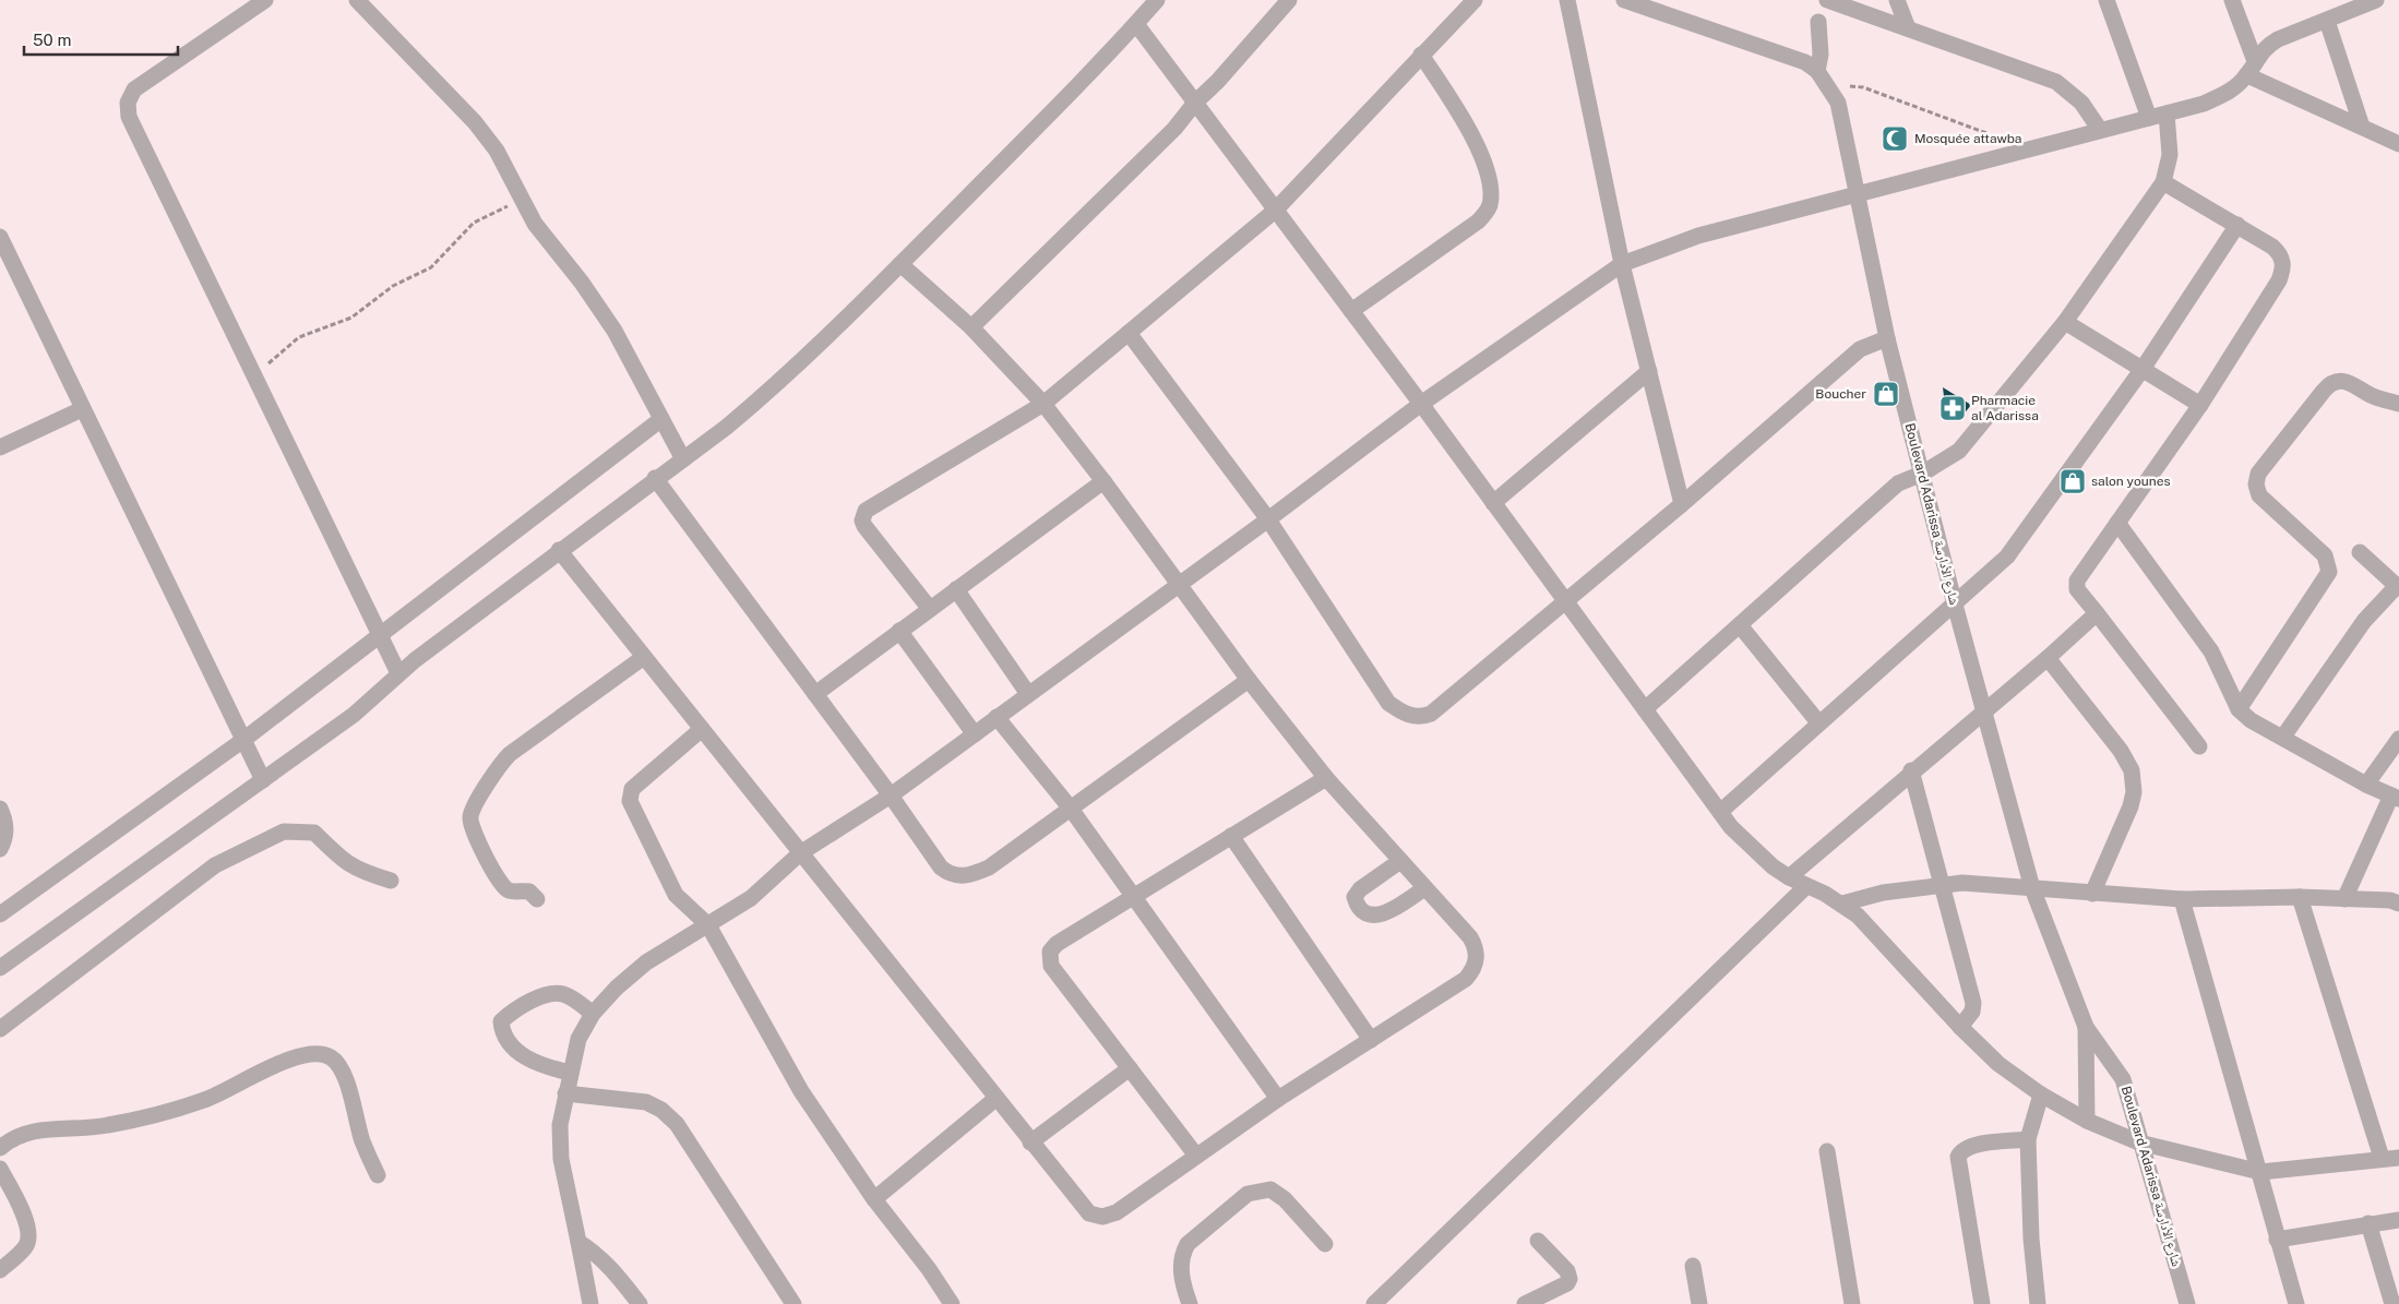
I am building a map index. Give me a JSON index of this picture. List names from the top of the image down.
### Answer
{
  "streets": {
    "street": ["Boulevard Adarissa شارع الأدارسة"]
  },
  "places": {
    "mosque": ["Mosquée attawba"],
    "shop": ["Boucher", "salon younes"],
    "pharmacy": ["Pharmacie al Adarissa"]
  },
  "scale_bar": "50 m"
}
